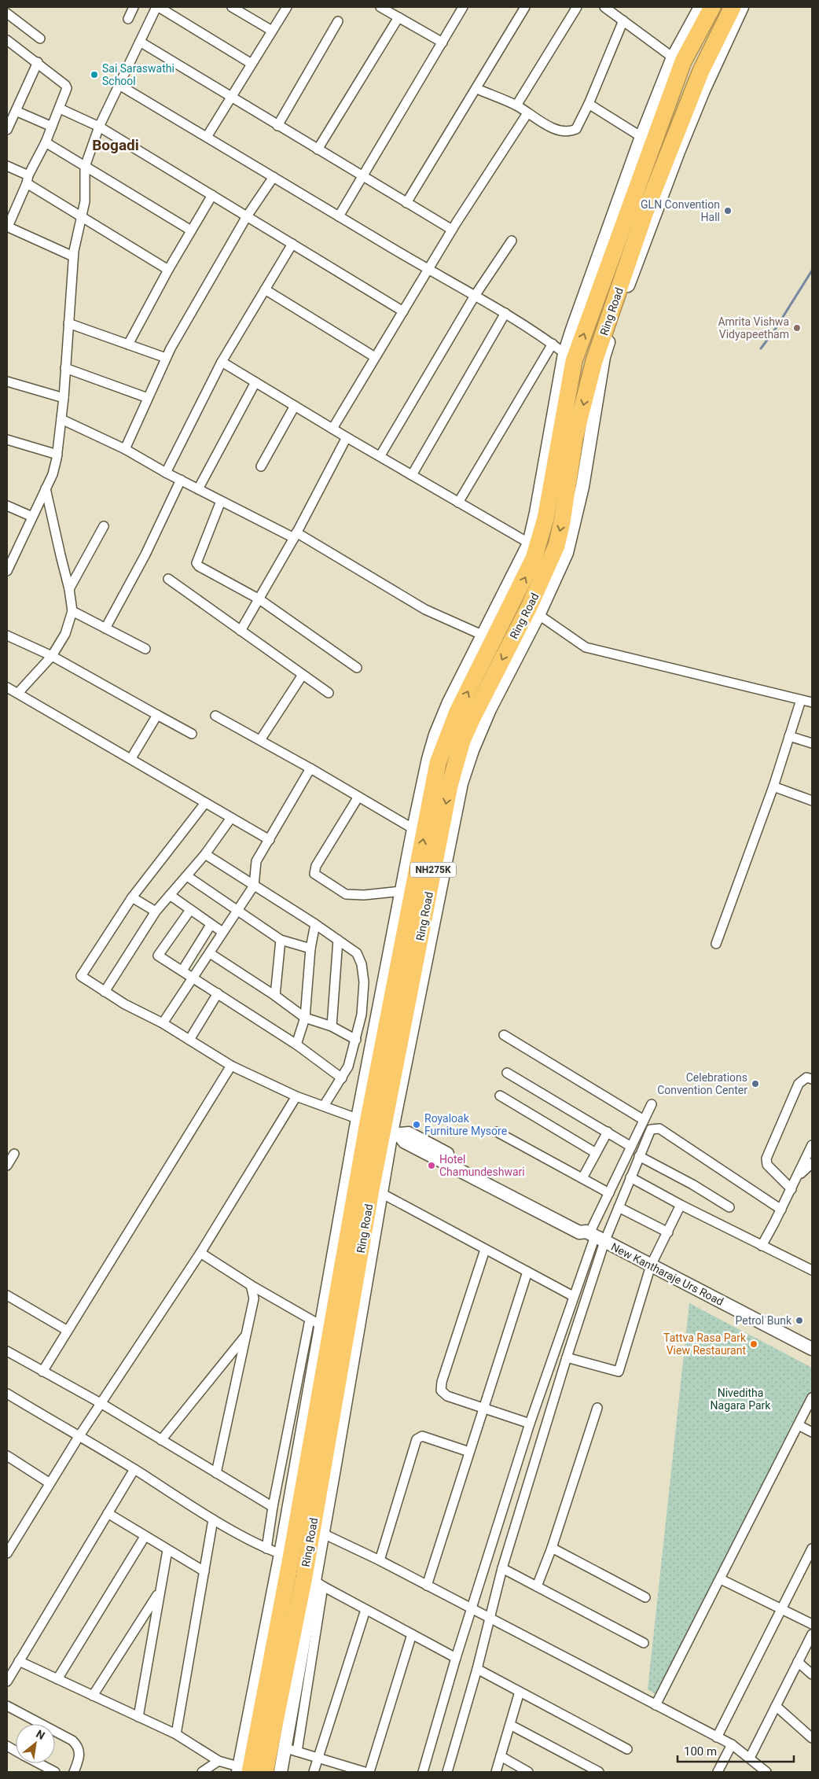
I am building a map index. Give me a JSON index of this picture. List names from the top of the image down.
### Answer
{
  "streets": {
    "highway": ["Ring Road", "NH275K"],
    "street": ["New Kantharaje Urs Road"]
  },
  "crossings": [
    ["Ring Road", "New Kantharaje Urs Road"]
  ],
  "districts": ["Bogadi"],
  "parks": ["Niveditha Nagara Park"],
  "places": [
    "Sai Saraswathi School",
    "GLN Convention Hall",
    "Amrita Vishwa Vidyapeetham",
    "Celebrations Convention Center",
    "Royaloak Furniture Mysore",
    "Hotel Chamundeshwari",
    "Petrol Bunk",
    "Tattva Rasa Park View Restaurant"
  ],
  "scale_bar": "100 m",
  "north": "top right"
}
